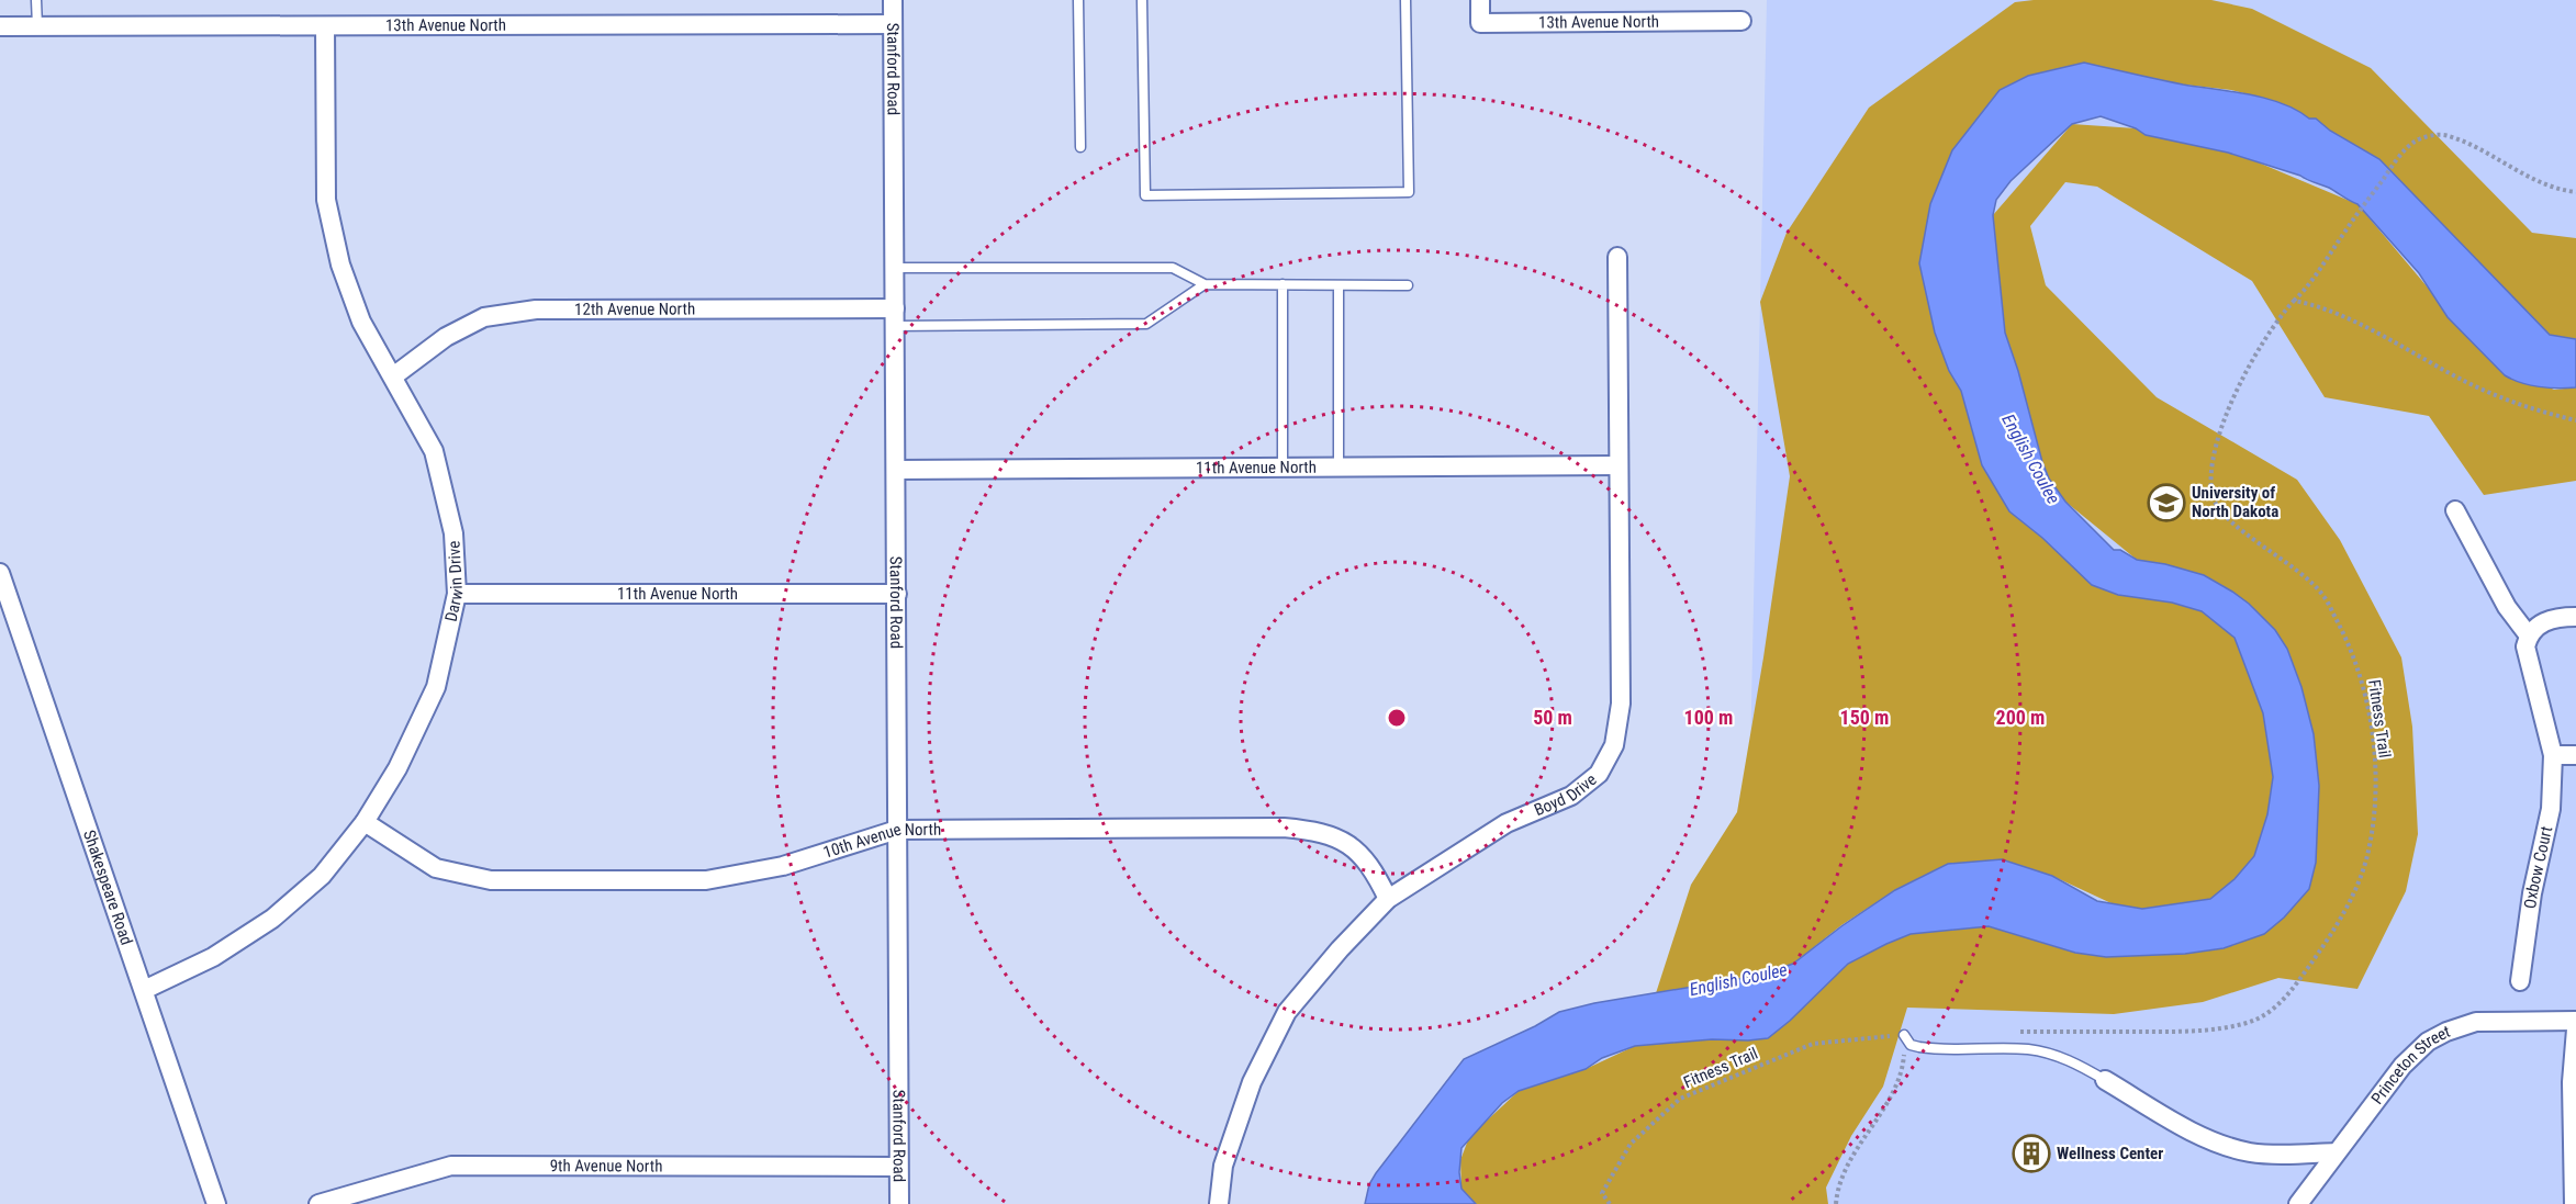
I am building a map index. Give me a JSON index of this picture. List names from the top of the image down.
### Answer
{
  "streets": {
    "street": [
      "13th Avenue North",
      "Stanford Road",
      "12th Avenue North",
      "11th Avenue North",
      "Darwin Drive",
      "Boyd Drive",
      "10th Avenue North",
      "Oxbow Court",
      "Shakespeare Road",
      "Princeton Street",
      "9th Avenue North"
    ],
    "path": ["Fitness Trail"]
  },
  "crossings": [
    ["13th Avenue North", "Stanford Road"],
    ["13th Avenue North", "Darwin Drive"],
    ["Stanford Road", "12th Avenue North"],
    ["Stanford Road", "11th Avenue North"],
    ["Stanford Road", "10th Avenue North"],
    ["Stanford Road", "9th Avenue North"],
    ["12th Avenue North", "Darwin Drive"],
    ["11th Avenue North", "Darwin Drive"],
    ["11th Avenue North", "Boyd Drive"],
    ["Darwin Drive", "10th Avenue North"],
    ["Darwin Drive", "Shakespeare Road"],
    ["Boyd Drive", "10th Avenue North"]
  ],
  "water": ["English Coulee"],
  "places": {
    "school or university": ["University of North Dakota"],
    "building": ["Wellness Center"]
  },
  "rings": [
    "50 m",
    "100 m",
    "150 m",
    "200 m"
  ]
}
